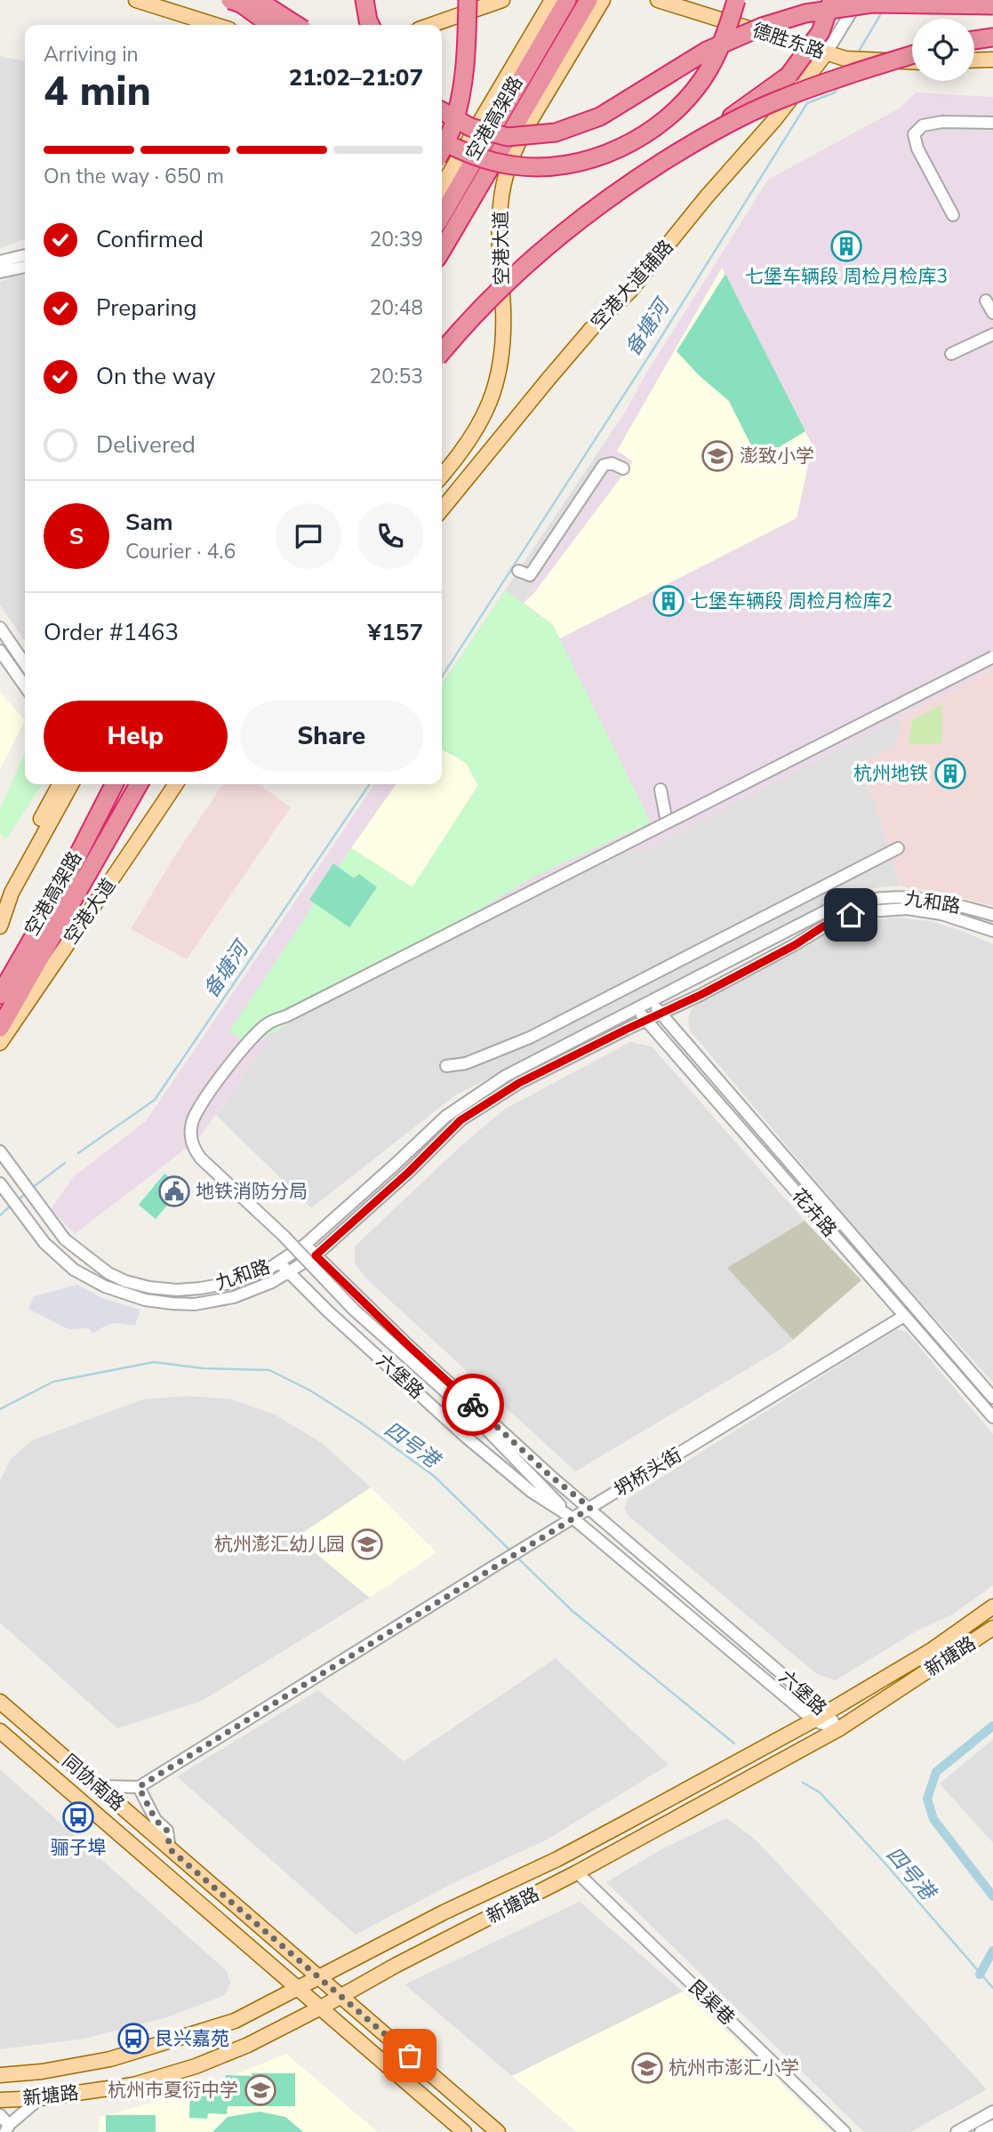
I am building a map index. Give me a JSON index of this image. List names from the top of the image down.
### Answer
{
  "streets": {
    "highway": ["空港高架路"],
    "main road": [
      "德胜东路",
      "空港大道",
      "空港大道辅路",
      "新塘路",
      "同协南路"
    ],
    "street": [
      "九和路",
      "花卉路",
      "六堡路",
      "坍桥头街",
      "艮渠巷"
    ]
  },
  "crossings": [
    ["德胜东路", "空港大道辅路"],
    ["空港高架路", "空港大道"],
    ["九和路", "花卉路"],
    ["九和路", "六堡路"],
    ["花卉路", "坍桥头街"],
    ["六堡路", "坍桥头街"],
    ["六堡路", "新塘路"],
    ["新塘路", "同协南路"],
    ["新塘路", "艮渠巷"]
  ],
  "water": ["备塘河", "四号港"],
  "places": {
    "building": ["七堡车辆段 周检月检库3", "七堡车辆段 周检月检库2", "杭州地铁"],
    "school or university": [
      "澎致小学",
      "杭州澎汇幼儿园",
      "杭州市澎汇小学",
      "杭州市夏衍中学"
    ],
    "public building": ["地铁消防分局"],
    "bus stop": ["骊子埠", "艮兴嘉苑"]
  },
  "page": {
    "heading": ["4 min", "Arriving in", "21:02–21:07"],
    "panel": [
      "Sam",
      "Courier · 4.6",
      "Order #1463",
      "¥157"
    ],
    "bar": "On the way · 650 m",
    "list": [
      ["Confirmed", "20:39"],
      ["Preparing", "20:48"],
      ["On the way", "20:53"],
      "Delivered"
    ],
    "round": "S",
    "buttons": ["Help", "Share"]
  }
}
